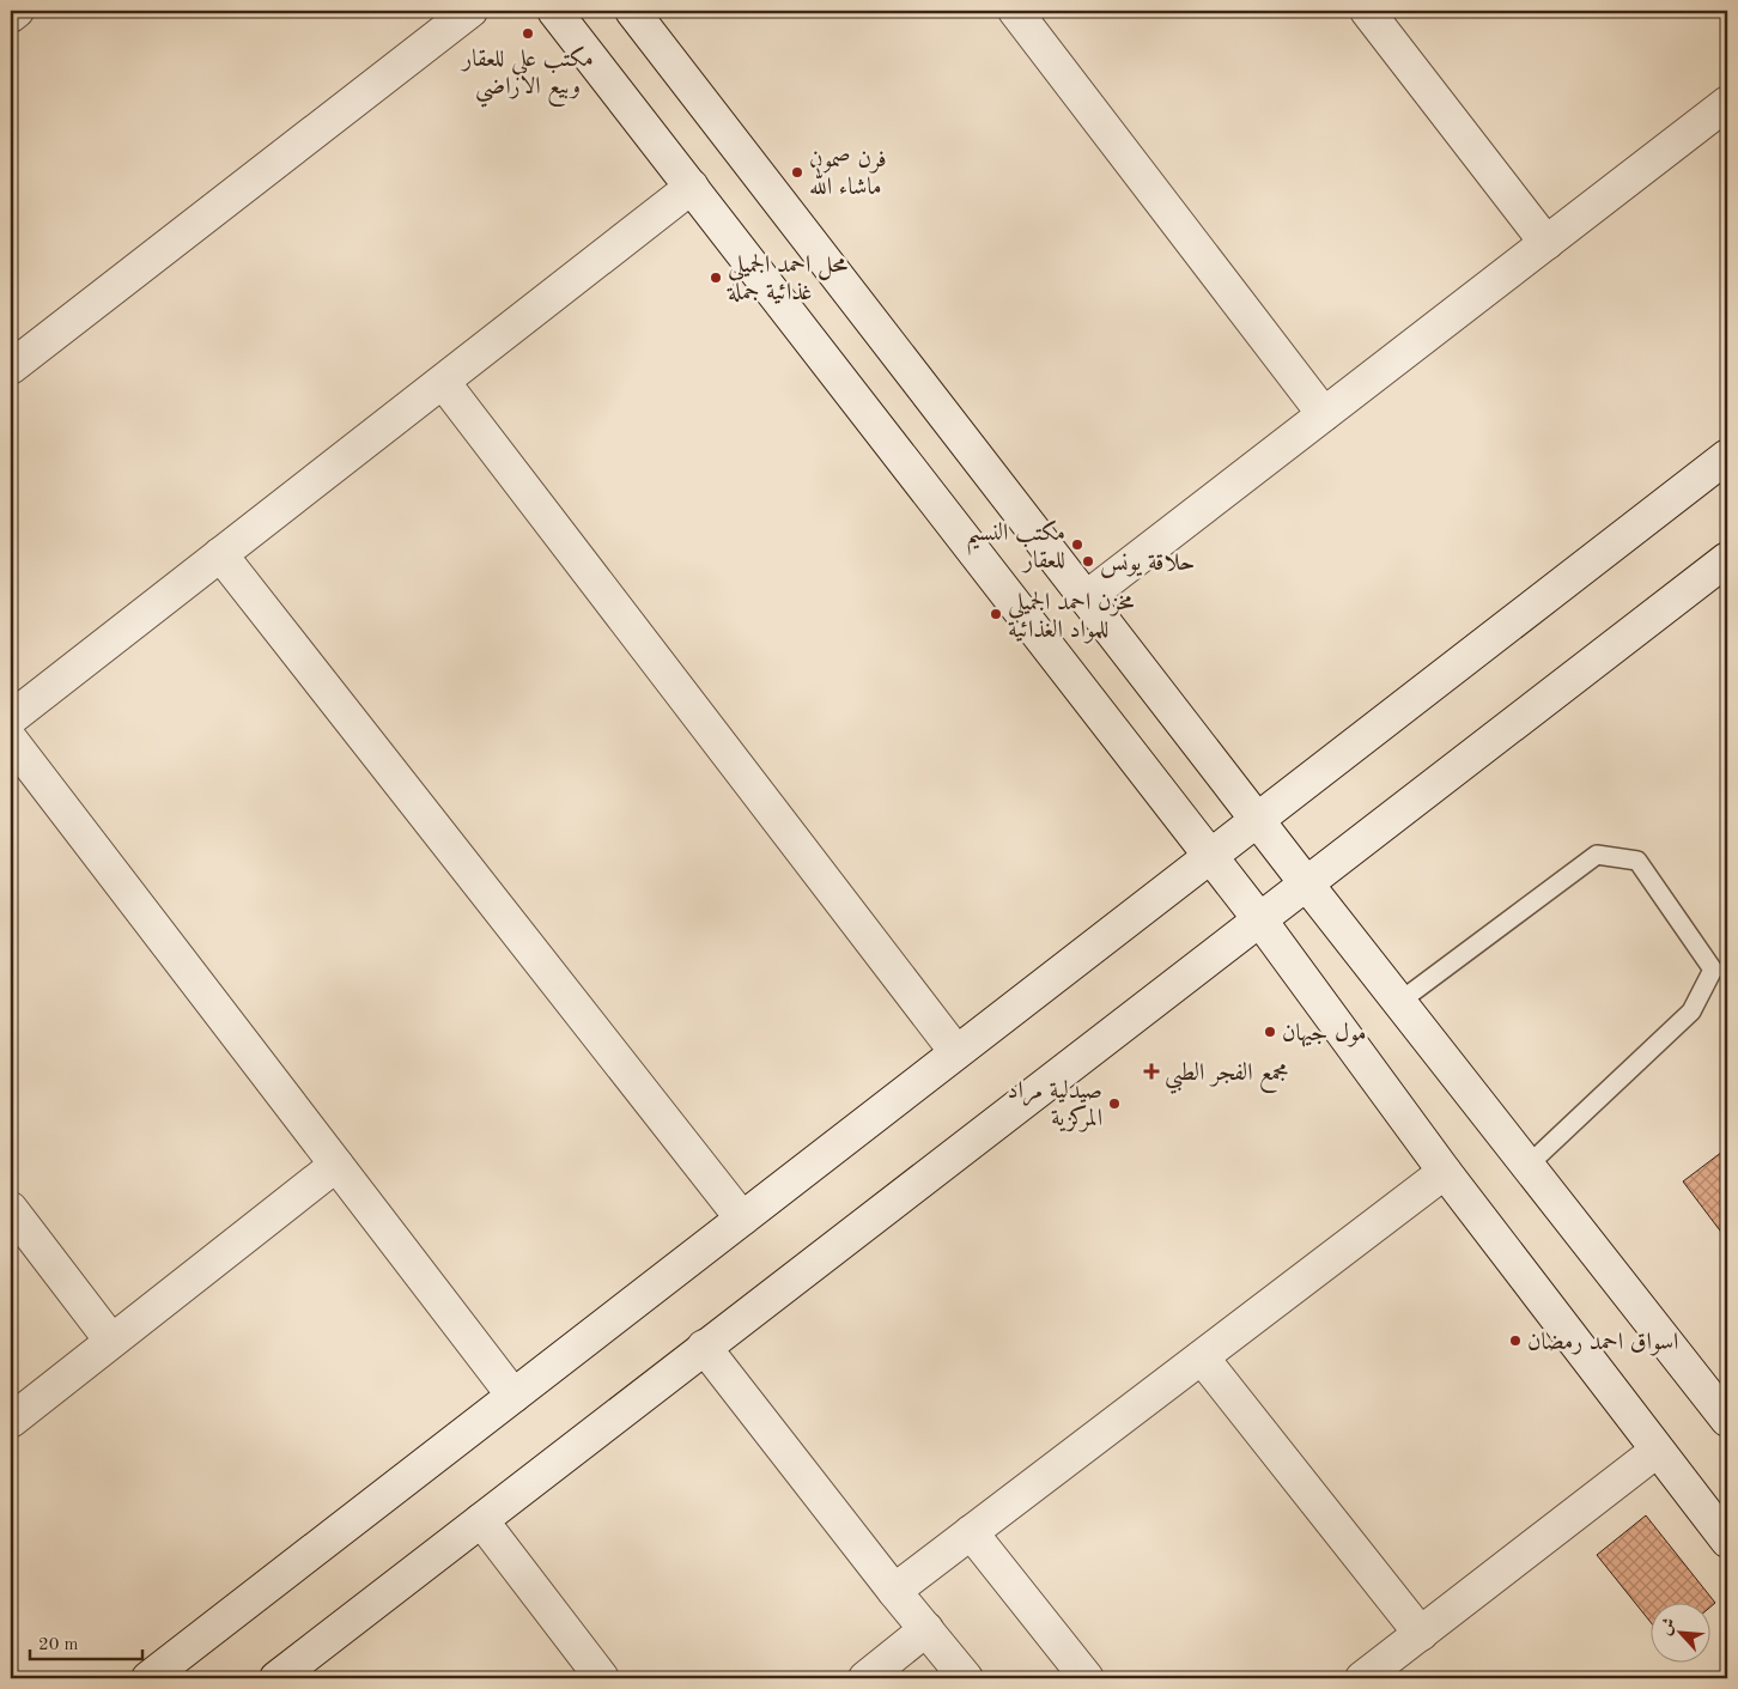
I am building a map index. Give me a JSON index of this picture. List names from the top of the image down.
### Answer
{
  "places": {
    "other": [
      "مكتب علي للعقار وبيع الاراضي",
      "فرن صمون ماشاء الله",
      "محل احمد الجميلي غذائية جملة",
      "مكتب النسيم للعقار",
      "حلاقة يونس",
      "مخزن احمد الجميلي للمواد الغذائية",
      "مول جيهان",
      "صيدلية مراد المركزية",
      "اسواق احمد رمضان"
    ],
    "health": ["مجمع الفجر الطبي"]
  },
  "scale_bar": "20 m",
  "north": "top left"
}
